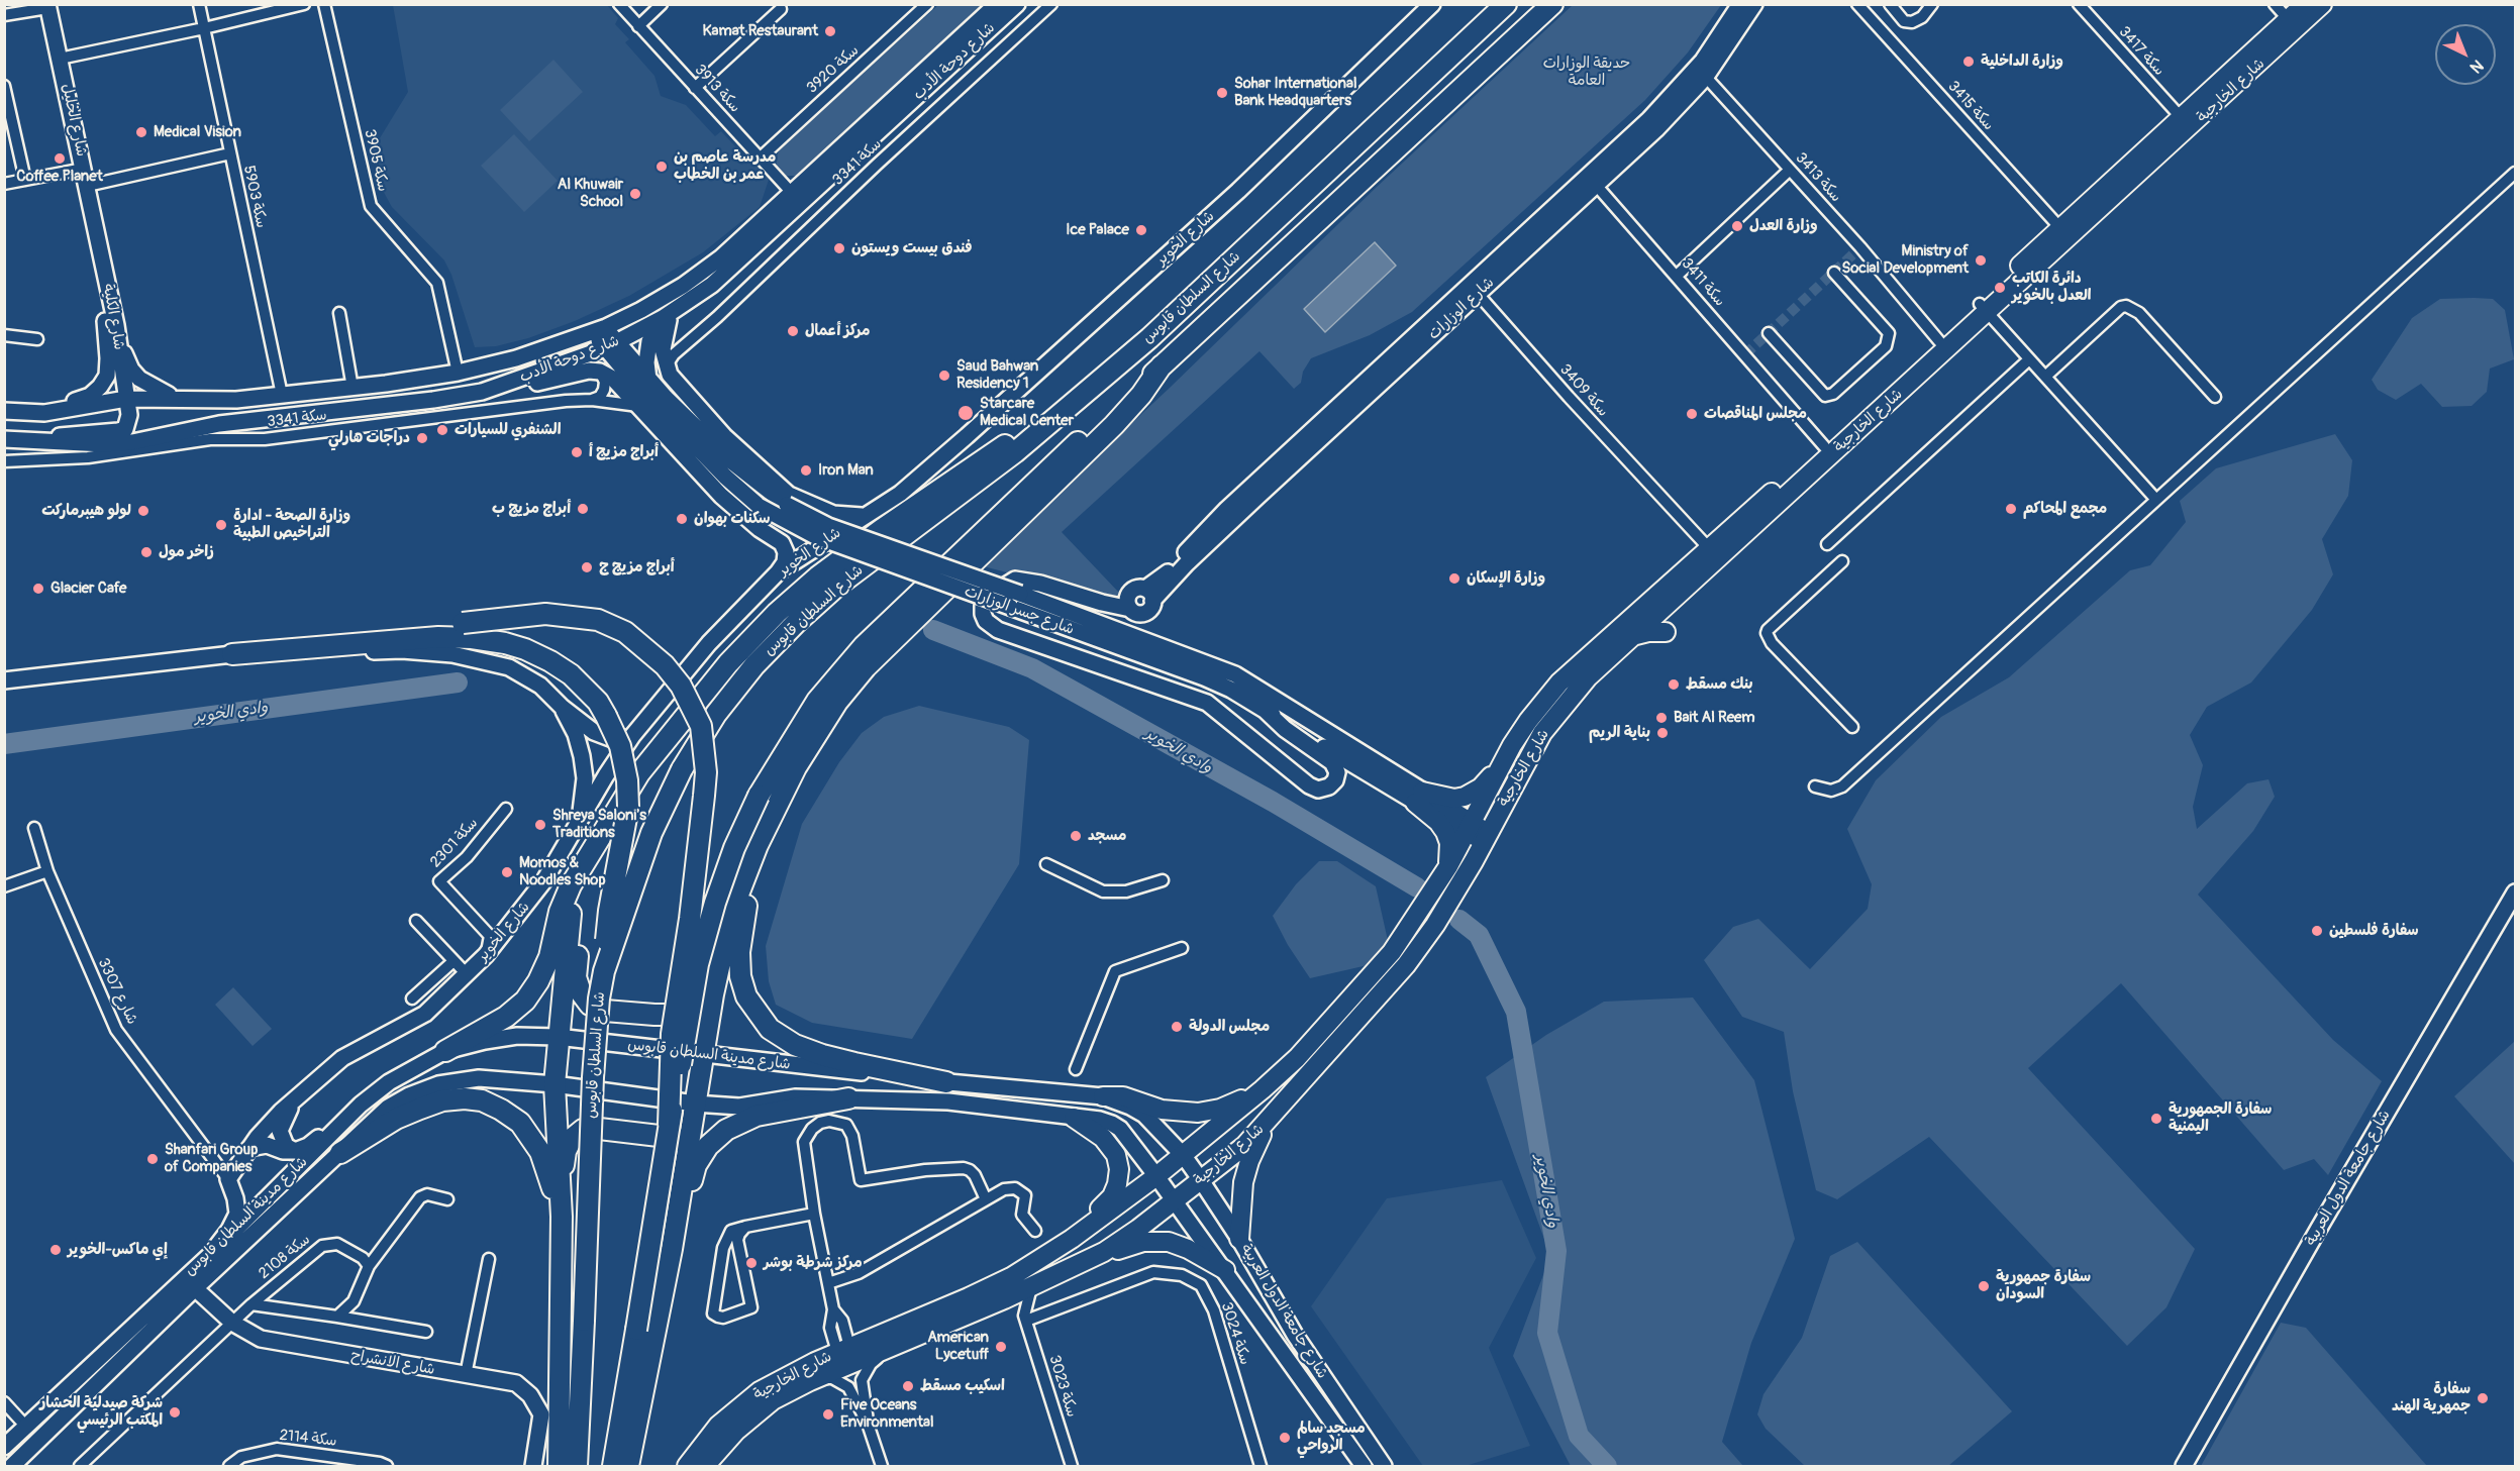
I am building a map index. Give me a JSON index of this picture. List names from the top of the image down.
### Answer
{
  "streets": {
    "highway": ["شارع السلطان قابوس"],
    "main road": [
      "شارع دوحة الأدب",
      "شارع الخارجية",
      "شارع الخليل",
      "شارع الخوير",
      "شارع الوزارات",
      "شارع الكلية",
      "شارع جسر الوزارات",
      "شارع مدينة السلطان قابوس",
      "شارع جامعة الدول العربية",
      "شارع الانشراح"
    ],
    "street": [
      "سكة 3417",
      "سكة 3920",
      "سكة 3913",
      "سكة 3415",
      "سكة 3905",
      "سكة 3341",
      "سكة 3413",
      "سكة 5903",
      "سكة 3411",
      "سكة 3409",
      "سكة 2301",
      "3307 شارع",
      "سكة 2108",
      "سكة 3024",
      "سكة 3023",
      "سكة 2114"
    ]
  },
  "crossings": [
    ["سكة 3417", "شارع الخارجية"],
    ["شارع دوحة الأدب", "سكة 3913"],
    ["شارع دوحة الأدب", "سكة 3905"],
    ["شارع دوحة الأدب", "سكة 5903"],
    ["شارع دوحة الأدب", "شارع الكلية"],
    ["شارع دوحة الأدب", "شارع جسر الوزارات"],
    ["سكة 3920", "سكة 3913"],
    ["شارع الخارجية", "سكة 3415"],
    ["شارع الخارجية", "سكة 3413"],
    ["شارع الخارجية", "سكة 3411"],
    ["شارع الخارجية", "سكة 3409"],
    ["شارع الخارجية", "شارع جسر الوزارات"],
    ["شارع الخارجية", "شارع مدينة السلطان قابوس"],
    ["شارع الخارجية", "شارع جامعة الدول العربية"],
    ["شارع الخليل", "شارع الكلية"],
    ["سكة 3413", "شارع الوزارات"],
    ["شارع الخوير", "سكة 2301"],
    ["شارع الخوير", "3307 شارع"],
    ["سكة 3411", "شارع الوزارات"],
    ["شارع الوزارات", "سكة 3409"],
    ["شارع مدينة السلطان قابوس", "شارع جامعة الدول العربية"],
    ["شارع مدينة السلطان قابوس", "شارع الانشراح"],
    ["سكة 2108", "شارع الانشراح"],
    ["سكة 3024", "سكة 3023"]
  ],
  "water": ["وادي الخوير"],
  "parks": ["حديقة الوزارات العامة"],
  "places": [
    "Kamat Restaurant",
    "وزارة الداخلية",
    "Sohar International Bank Headquarters",
    "Medical Vision",
    "Coffee Planet",
    "مدرسة عاصم بن عمر بن الخطاب",
    "Al Khuwair School",
    "وزارة العدل",
    "Ice Palace",
    "فندق بيست ويستون",
    "Ministry of Social Development",
    "دائرة الكاتب العدل بالخوير",
    "مركز أعمال",
    "Saud Bahwan Residency 1",
    "Starcare Medical Center",
    "مجلس المناقصات",
    "الشنفري للسيارات",
    "دراجات هارلي",
    "أبراج مزيج أ",
    "Iron Man",
    "أبراج مزيج ب",
    "مجمع المحاكم",
    "لولو هيبرماركت",
    "سكنات بهوان",
    "وزارة الصحة - ادارة التراخيص الطبية",
    "زاخر مول",
    "أبراج مزيج ج",
    "وزارة الإسكان",
    "Glacier Cafe",
    "بنك مسقط",
    "Bait Al Reem",
    "بناية الريم",
    "Shreya Saloni's Traditions",
    "مسجد",
    "Momos & Noodles Shop",
    "سفارة فلسطين",
    "مجلس الدولة",
    "سفارة الجمهورية اليمنية",
    "Shanfari Group of Companies",
    "إي ماكس-الخوير",
    "مركز شرطة بوشر",
    "سفارة جمهورية السودان",
    "American Lycetuff",
    "اسكيب مسقط",
    "سفارة جمهرية الهند",
    "شركة صيدلية الحشار المكتب الرئيسي",
    "Five Oceans Environmental",
    "مسجد سالم الرواحي"
  ],
  "north": "bottom right"
}
